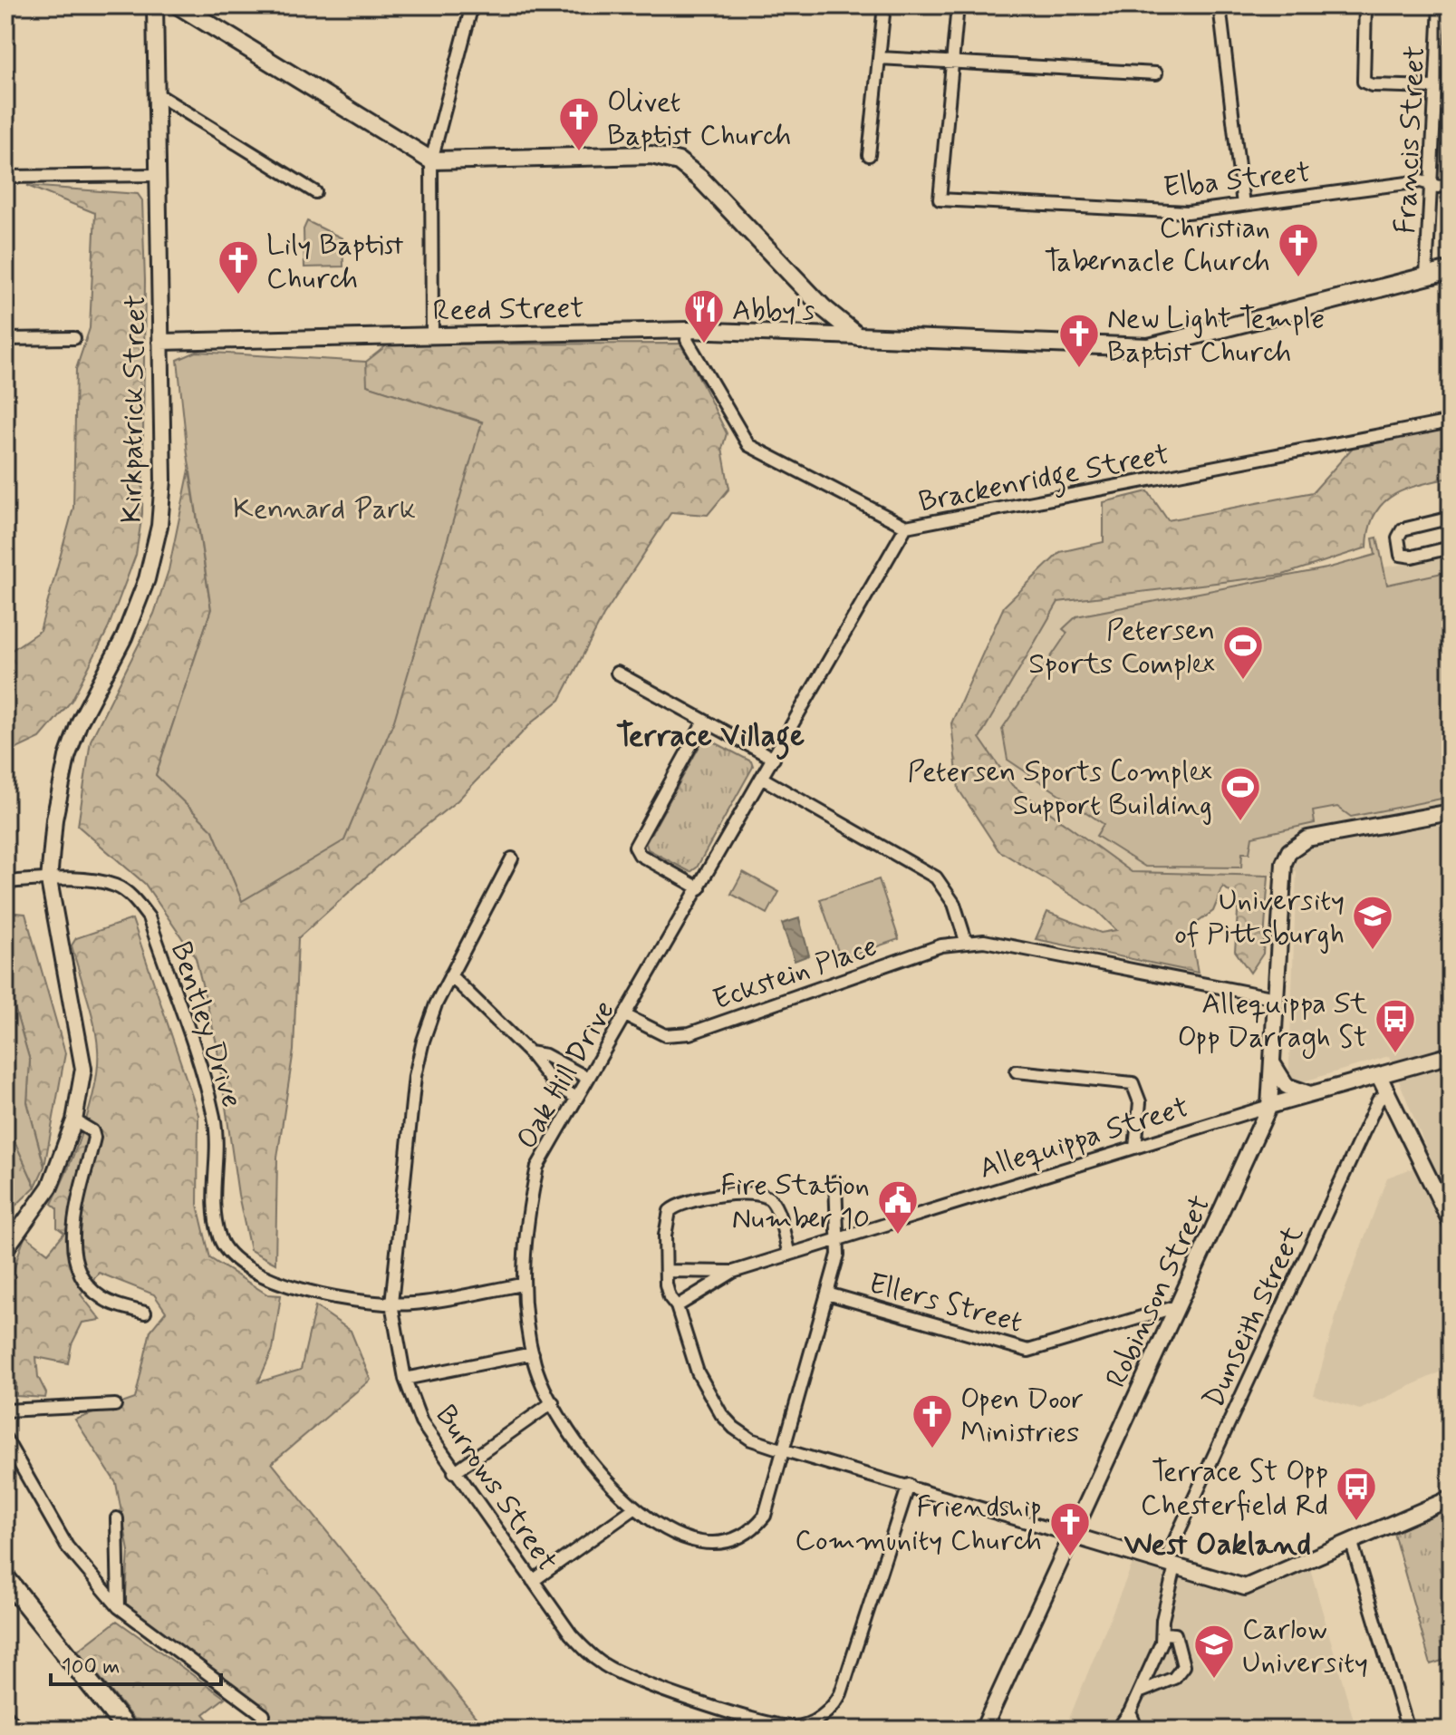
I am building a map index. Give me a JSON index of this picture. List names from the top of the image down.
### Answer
{
  "streets": {
    "street": [
      "Francis Street",
      "Elba Street",
      "Reed Street",
      "Kirkpatrick Street",
      "Brackenridge Street",
      "Eckstein Place",
      "Bentley Drive",
      "Oak Hill Drive",
      "Allequippa Street",
      "Robinson Street",
      "Ellers Street",
      "Dunseith Street",
      "Burrows Street"
    ]
  },
  "crossings": [
    ["Francis Street", "Elba Street"],
    ["Reed Street", "Kirkpatrick Street"],
    ["Reed Street", "Brackenridge Street"],
    ["Kirkpatrick Street", "Bentley Drive"],
    ["Brackenridge Street", "Oak Hill Drive"],
    ["Eckstein Place", "Oak Hill Drive"],
    ["Eckstein Place", "Robinson Street"],
    ["Bentley Drive", "Oak Hill Drive"],
    ["Bentley Drive", "Burrows Street"],
    ["Oak Hill Drive", "Allequippa Street"],
    ["Oak Hill Drive", "Ellers Street"],
    ["Allequippa Street", "Robinson Street"],
    ["Robinson Street", "Ellers Street"]
  ],
  "districts": ["Terrace Village", "West Oakland"],
  "parks": ["Kennard Park"],
  "places": {
    "church": [
      "Olivet Baptist Church",
      "Christian Tabernacle Church",
      "Lily Baptist Church",
      "New Light Temple Baptist Church",
      "Open Door Ministries",
      "Friendship Community Church"
    ],
    "restaurant": ["Abby's"],
    "sports": ["Petersen Sports Complex", "Petersen Sports Complex Support Building"],
    "school or university": ["University of Pittsburgh", "Carlow University"],
    "bus stop": ["Allequippa St Opp Darragh St", "Terrace St Opp Chesterfield Rd"],
    "public building": ["Fire Station Number 10"]
  },
  "scale_bar": "100 m"
}
